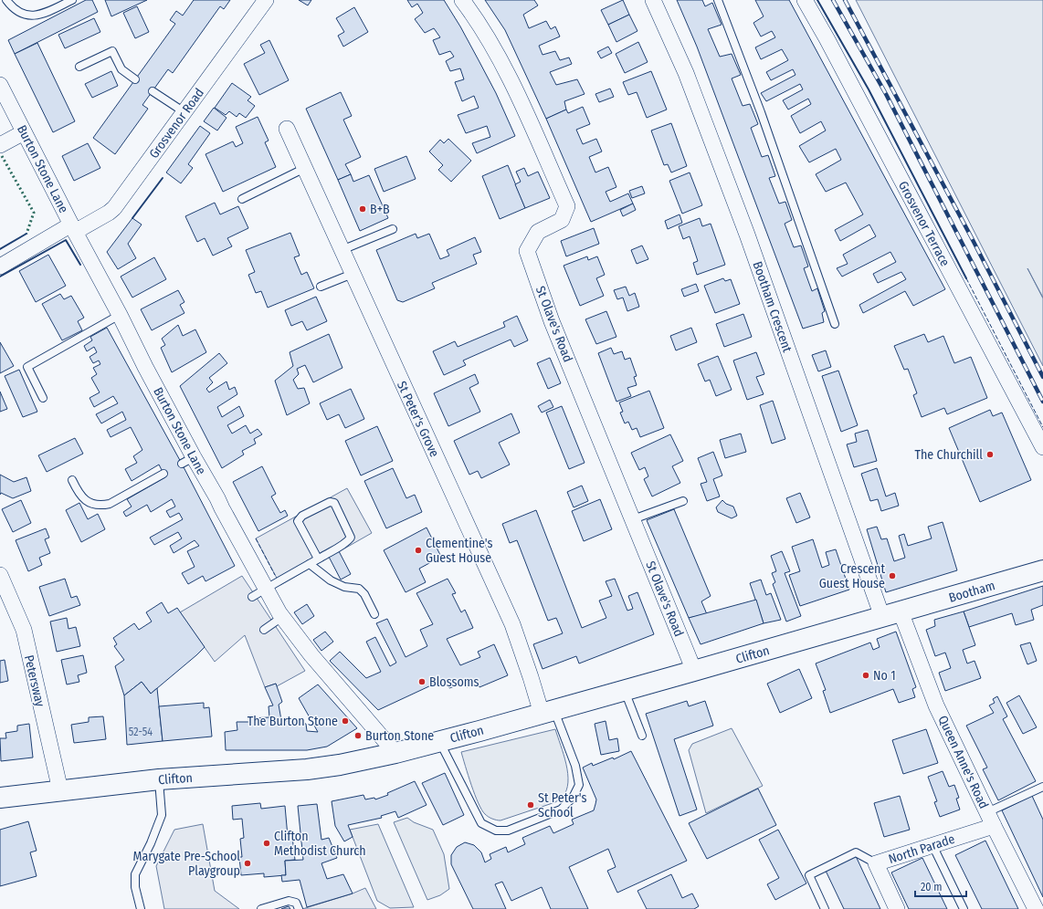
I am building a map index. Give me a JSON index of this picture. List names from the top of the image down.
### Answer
{
  "streets": {
    "main road": ["Bootham", "Clifton"],
    "street": [
      "Grosvenor Road",
      "Burton Stone Lane",
      "Grosvenor Terrace",
      "Bootham Crescent",
      "St Olave's Road",
      "St Peter's Grove",
      "Petersway",
      "Queen Anne's Road",
      "North Parade"
    ]
  },
  "crossings": [
    ["Grosvenor Road", "Burton Stone Lane"],
    ["Burton Stone Lane", "Clifton"],
    ["Bootham Crescent", "Bootham"],
    ["Bootham Crescent", "Clifton"],
    ["Bootham Crescent", "Queen Anne's Road"],
    ["St Olave's Road", "Clifton"],
    ["St Peter's Grove", "Clifton"],
    ["Bootham", "Clifton"],
    ["Bootham", "Queen Anne's Road"],
    ["Clifton", "Petersway"],
    ["Clifton", "Queen Anne's Road"],
    ["Queen Anne's Road", "North Parade"]
  ],
  "places": [
    "B+B",
    "The Churchill",
    "Clementine's Guest House",
    "Crescent Guest House",
    "No 1",
    "Blossoms",
    "The Burton Stone",
    "Burton Stone",
    "St Peter's School",
    "Clifton Methodist Church",
    "Marygate Pre-School Playgroup"
  ],
  "house_numbers": ["52-54"],
  "scale_bar": "20 m"
}
